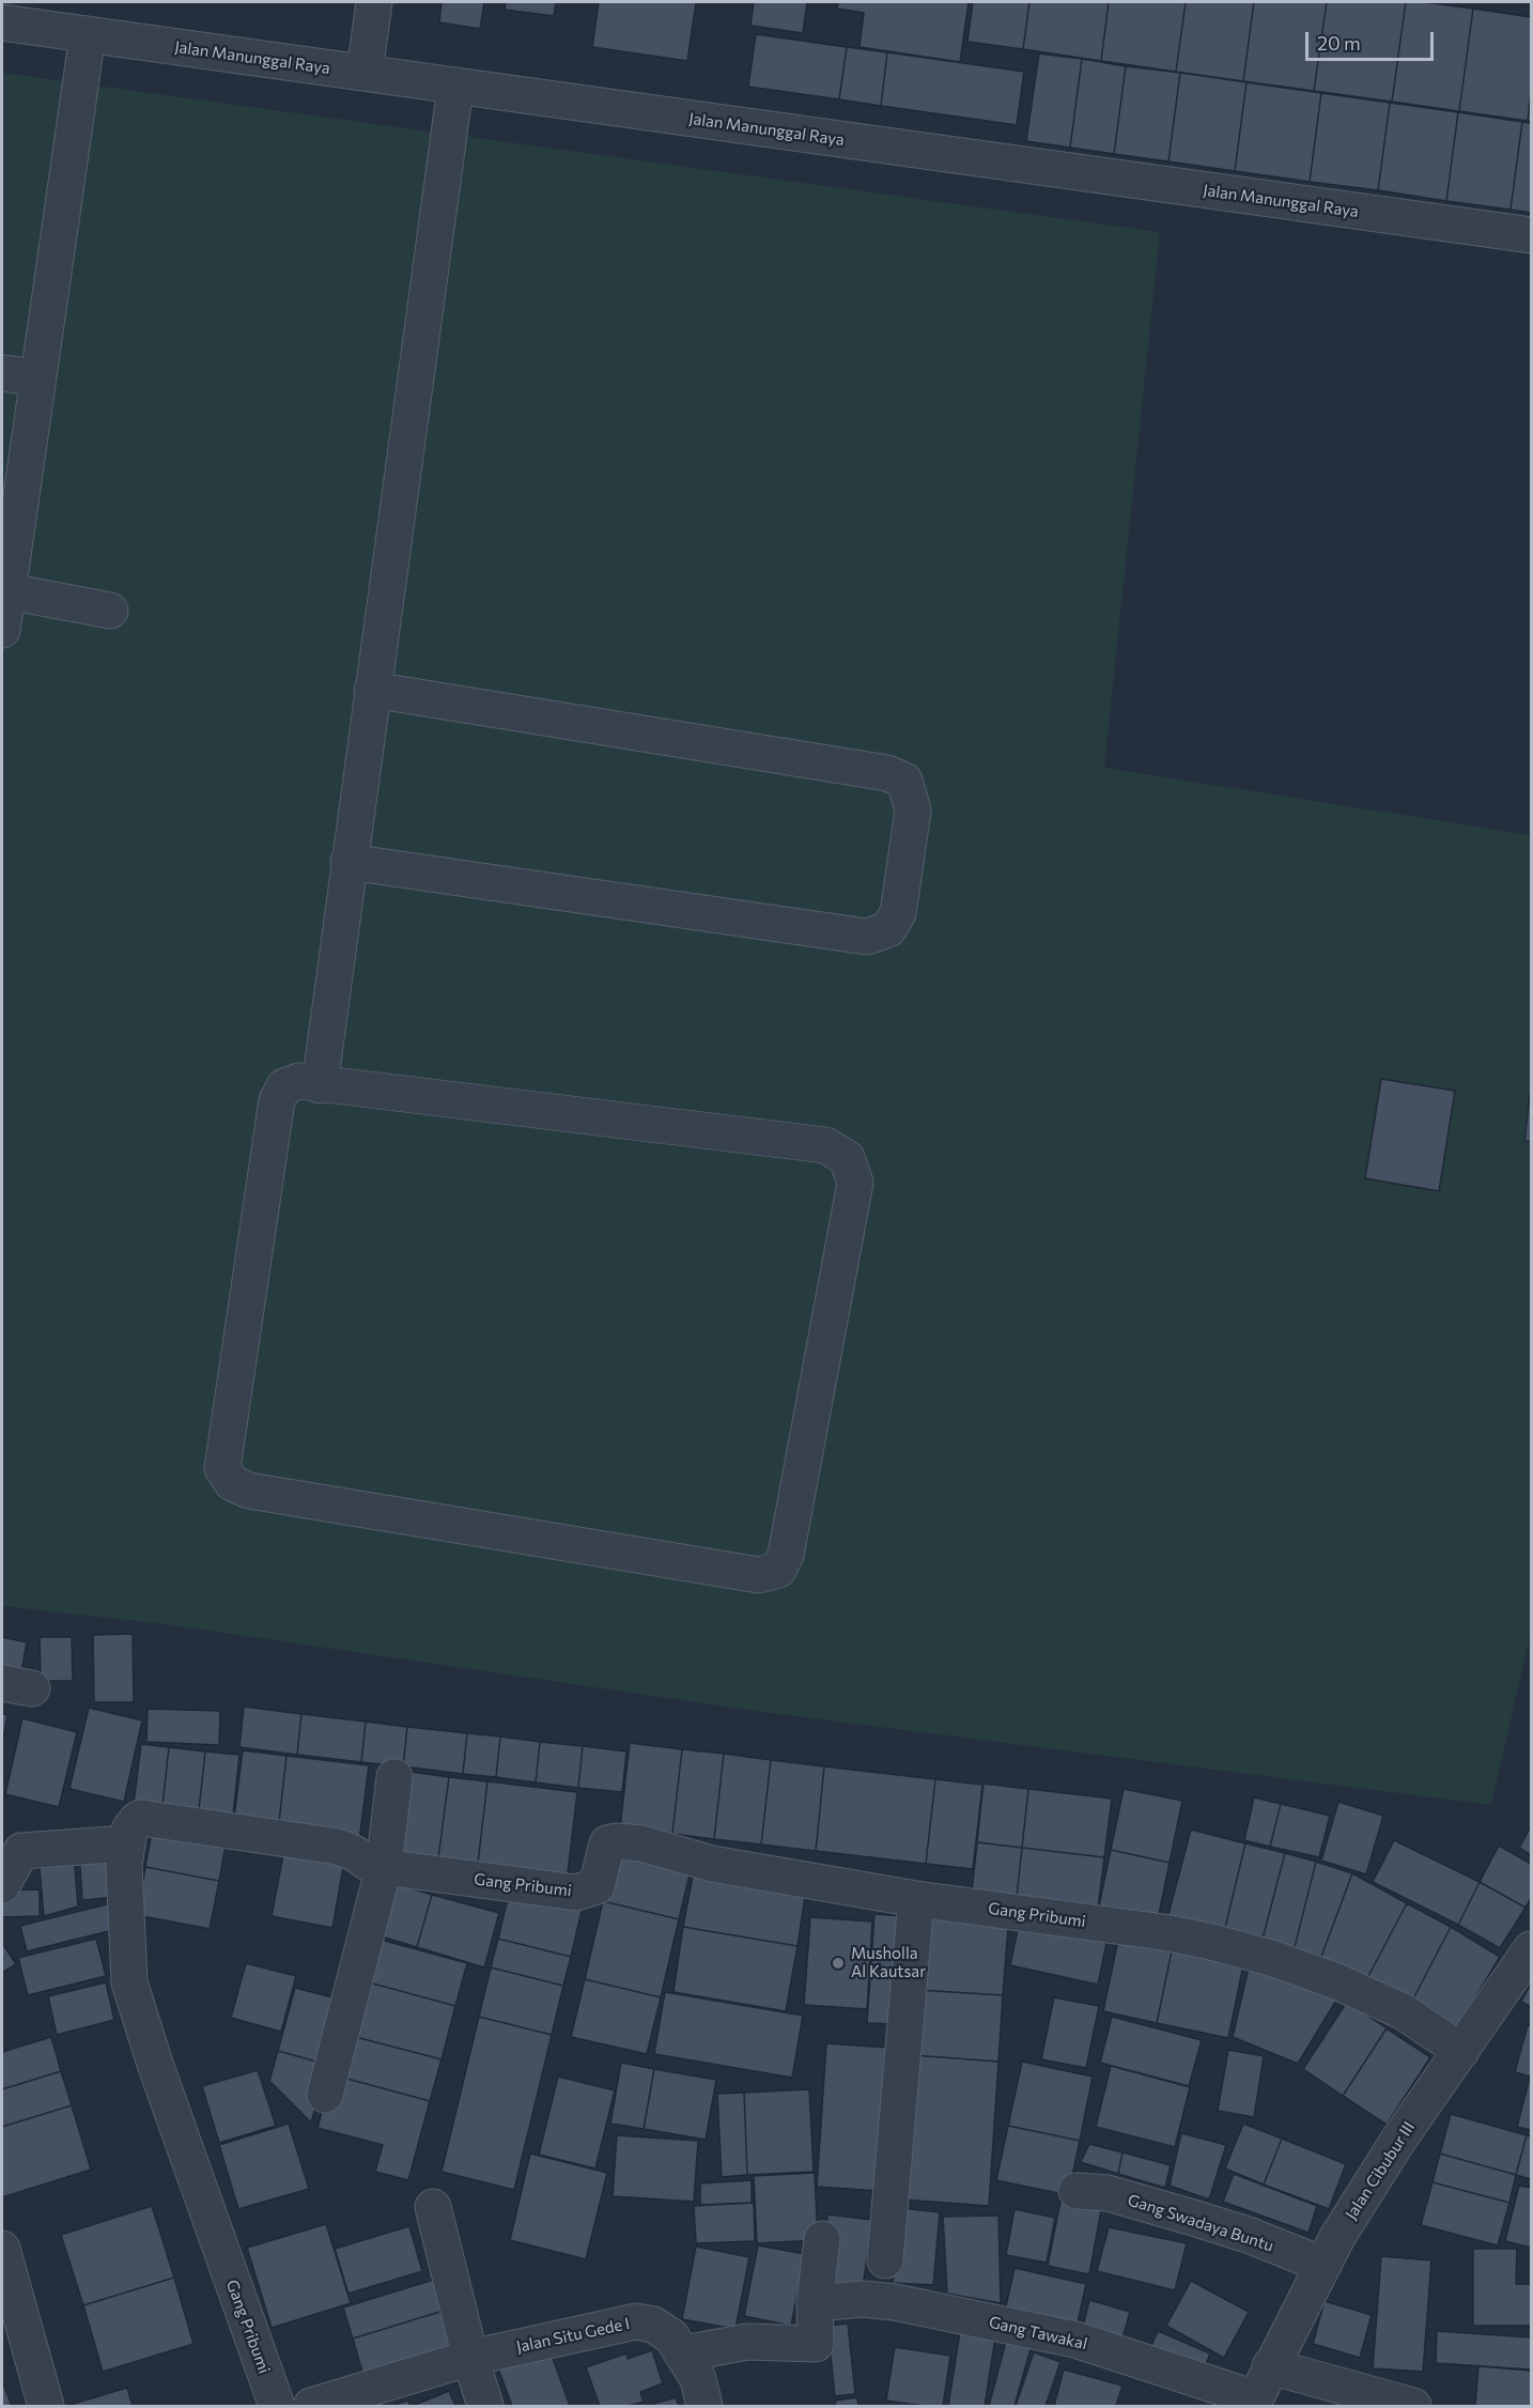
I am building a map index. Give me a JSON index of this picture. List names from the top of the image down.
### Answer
{
  "streets": {
    "street": [
      "Jalan Manunggal Raya",
      "Gang Pribumi",
      "Jalan Cibubur III",
      "Gang Swadaya Buntu",
      "Gang Tawakal",
      "Jalan Situ Gede I"
    ]
  },
  "crossings": [
    ["Gang Pribumi", "Jalan Cibubur III"],
    ["Jalan Cibubur III", "Gang Swadaya Buntu"],
    ["Jalan Cibubur III", "Gang Tawakal"]
  ],
  "places": ["Musholla Al Kautsar"],
  "scale_bar": "20 m"
}
